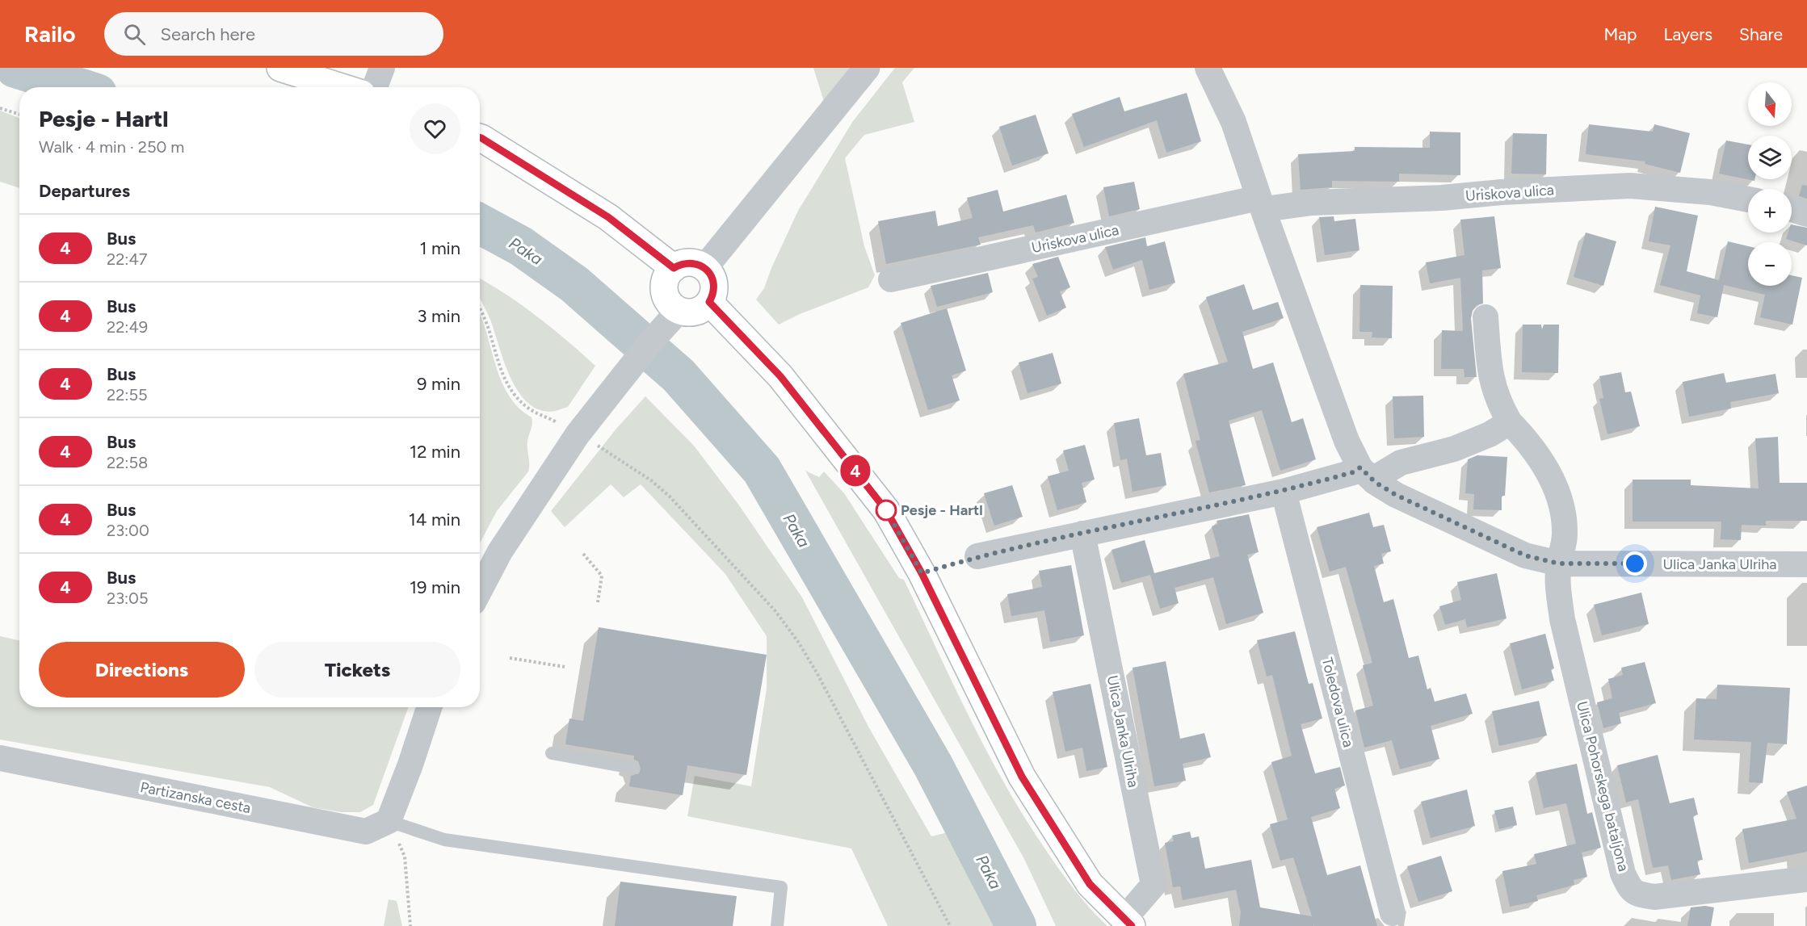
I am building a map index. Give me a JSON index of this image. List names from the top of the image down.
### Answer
{
  "streets": {
    "street": [
      "Uriskova ulica",
      "Ulica Janka Ulriha",
      "Toledova ulica",
      "Ulica Pohorskega bataljona",
      "Partizanska cesta"
    ]
  },
  "crossings": [
    ["Ulica Janka Ulriha", "Ulica Pohorskega bataljona"]
  ],
  "water": ["Paka"],
  "places": ["Pesje - Hartl"],
  "lines": ["bus line 4"],
  "north": "bottom",
  "page": {
    "header": "Railo",
    "search": "Search here",
    "nav": ["Map", "Layers", "Share"],
    "on_map": "4",
    "map_buttons": ["+", "−"],
    "heading": [
      ["Pesje - Hartl", "Walk · 4 min · 250 m"],
      "Departures"
    ],
    "list": [
      {
        "mark": "4",
        "name": "Bus",
        "note": "22:47",
        "value": "1 min"
      },
      {
        "mark": "4",
        "name": "Bus",
        "note": "22:49",
        "value": "3 min"
      },
      {
        "mark": "4",
        "name": "Bus",
        "note": "22:55",
        "value": "9 min"
      },
      {
        "mark": "4",
        "name": "Bus",
        "note": "22:58",
        "value": "12 min"
      },
      {
        "mark": "4",
        "name": "Bus",
        "note": "23:00",
        "value": "14 min"
      },
      {
        "mark": "4",
        "name": "Bus",
        "note": "23:05",
        "value": "19 min"
      }
    ],
    "buttons": ["Directions", "Tickets"]
  }
}
